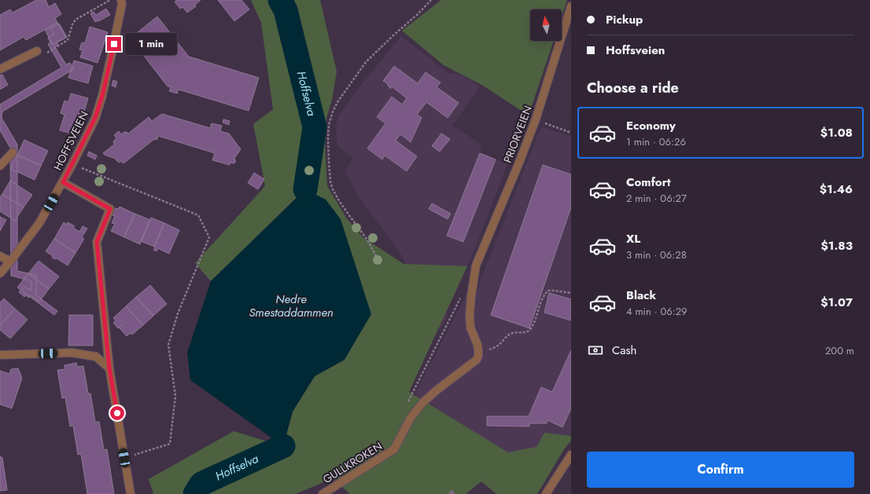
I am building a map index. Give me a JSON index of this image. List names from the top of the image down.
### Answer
{
  "streets": {
    "street": ["PRIORVEIEN", "HOFFSVEIEN", "GULLKROKEN"]
  },
  "crossings": [
    ["PRIORVEIEN", "GULLKROKEN"]
  ],
  "water": ["Hoffselva", "Nedre Smestaddammen"],
  "north": "top",
  "page": {
    "banner": ["Pickup", "Hoffsveien"],
    "bubble": "1 min",
    "heading": "Choose a ride",
    "list": [
      {
        "name": "Economy",
        "note": "1 min · 06:26",
        "value": "$1.08"
      },
      {
        "name": "Comfort",
        "note": "2 min · 06:27",
        "value": "$1.46"
      },
      {
        "name": "XL",
        "note": "3 min · 06:28",
        "value": "$1.83"
      },
      {
        "name": "Black",
        "note": "4 min · 06:29",
        "value": "$1.07"
      }
    ],
    "pay": ["Cash", "200 m"],
    "buttons": "Confirm"
  }
}
